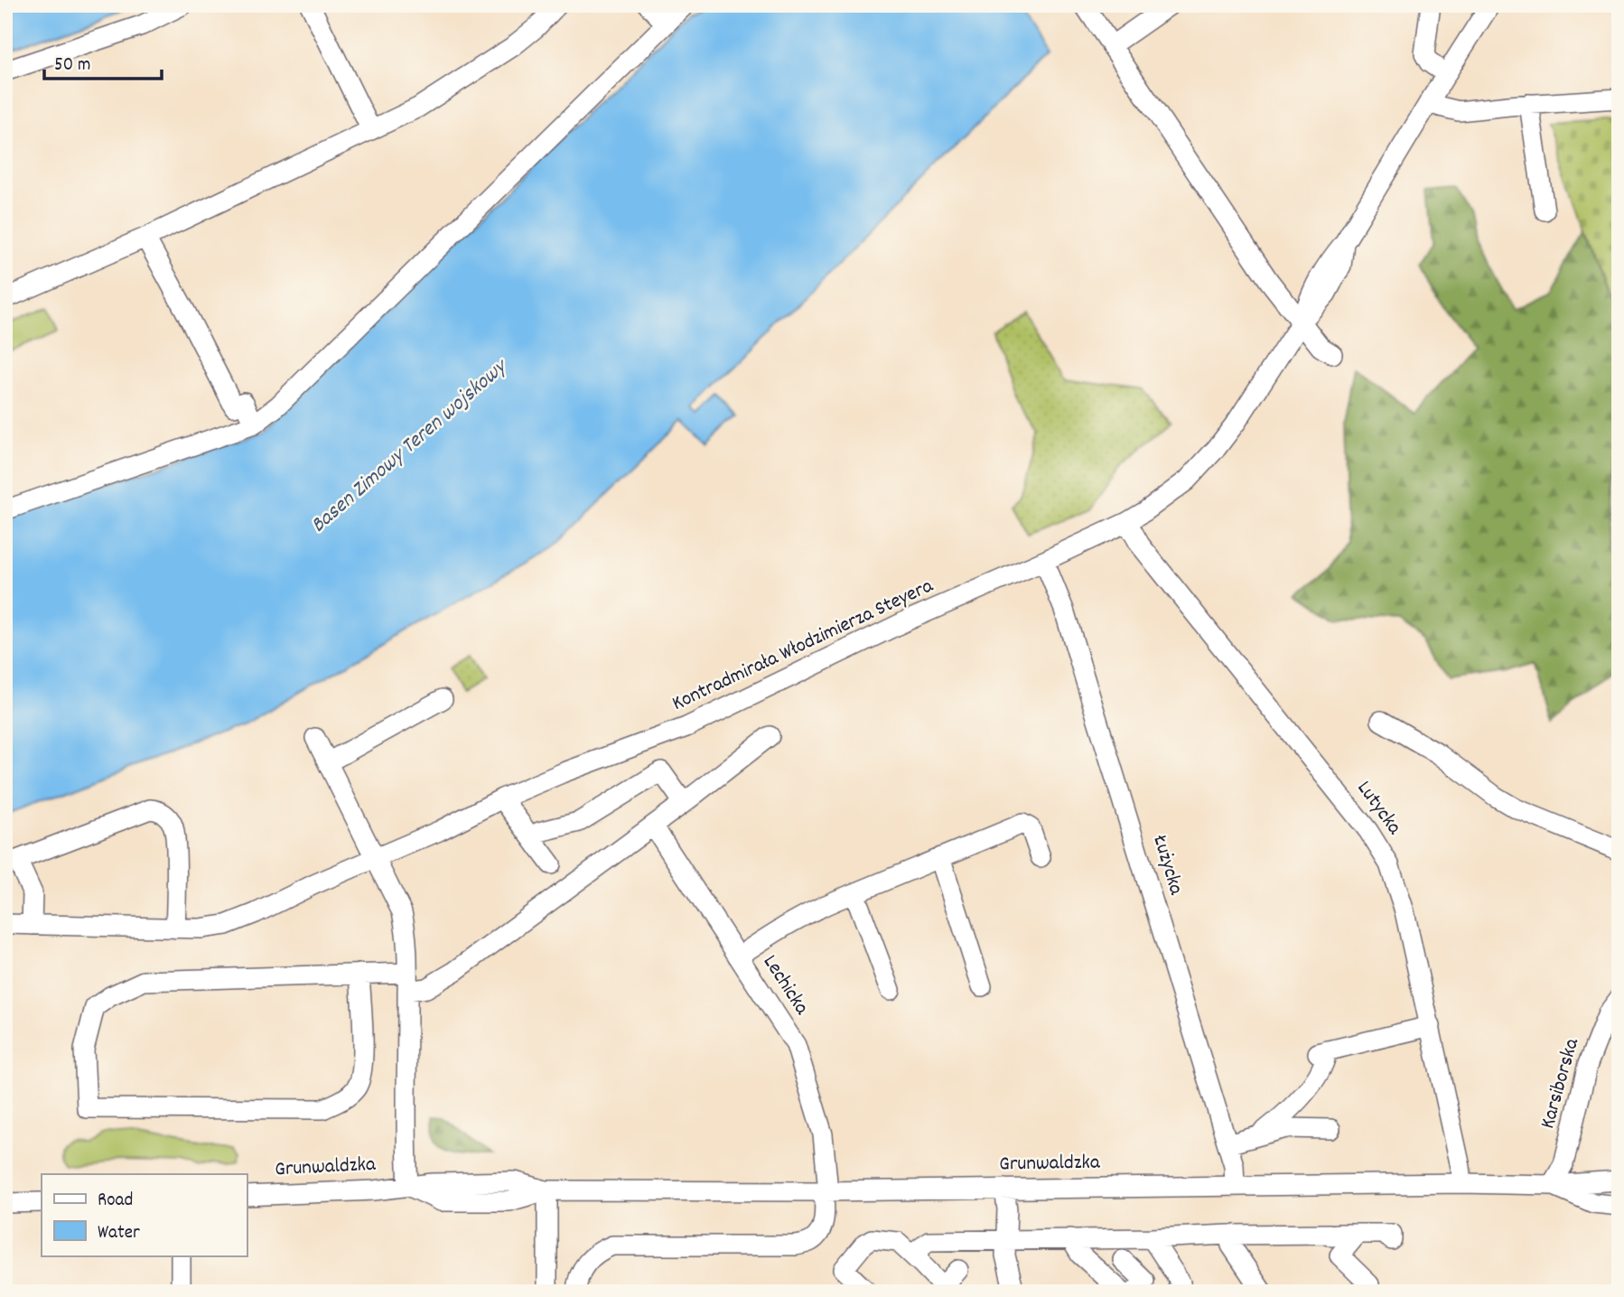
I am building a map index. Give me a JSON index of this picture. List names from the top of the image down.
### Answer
{
  "streets": {
    "street": [
      "Kontradmirała Włodzimierza Steyera",
      "Lutycka",
      "Łużycka",
      "Lechicka",
      "Karsiborska",
      "Grunwaldzka"
    ]
  },
  "crossings": [
    ["Kontradmirała Włodzimierza Steyera", "Lutycka"],
    ["Kontradmirała Włodzimierza Steyera", "Łużycka"],
    ["Lutycka", "Grunwaldzka"],
    ["Łużycka", "Grunwaldzka"],
    ["Lechicka", "Grunwaldzka"],
    ["Karsiborska", "Grunwaldzka"]
  ],
  "water": ["Basen Zimowy Teren wojskowy"],
  "legend": ["Road", "Water"],
  "scale_bar": "50 m"
}
